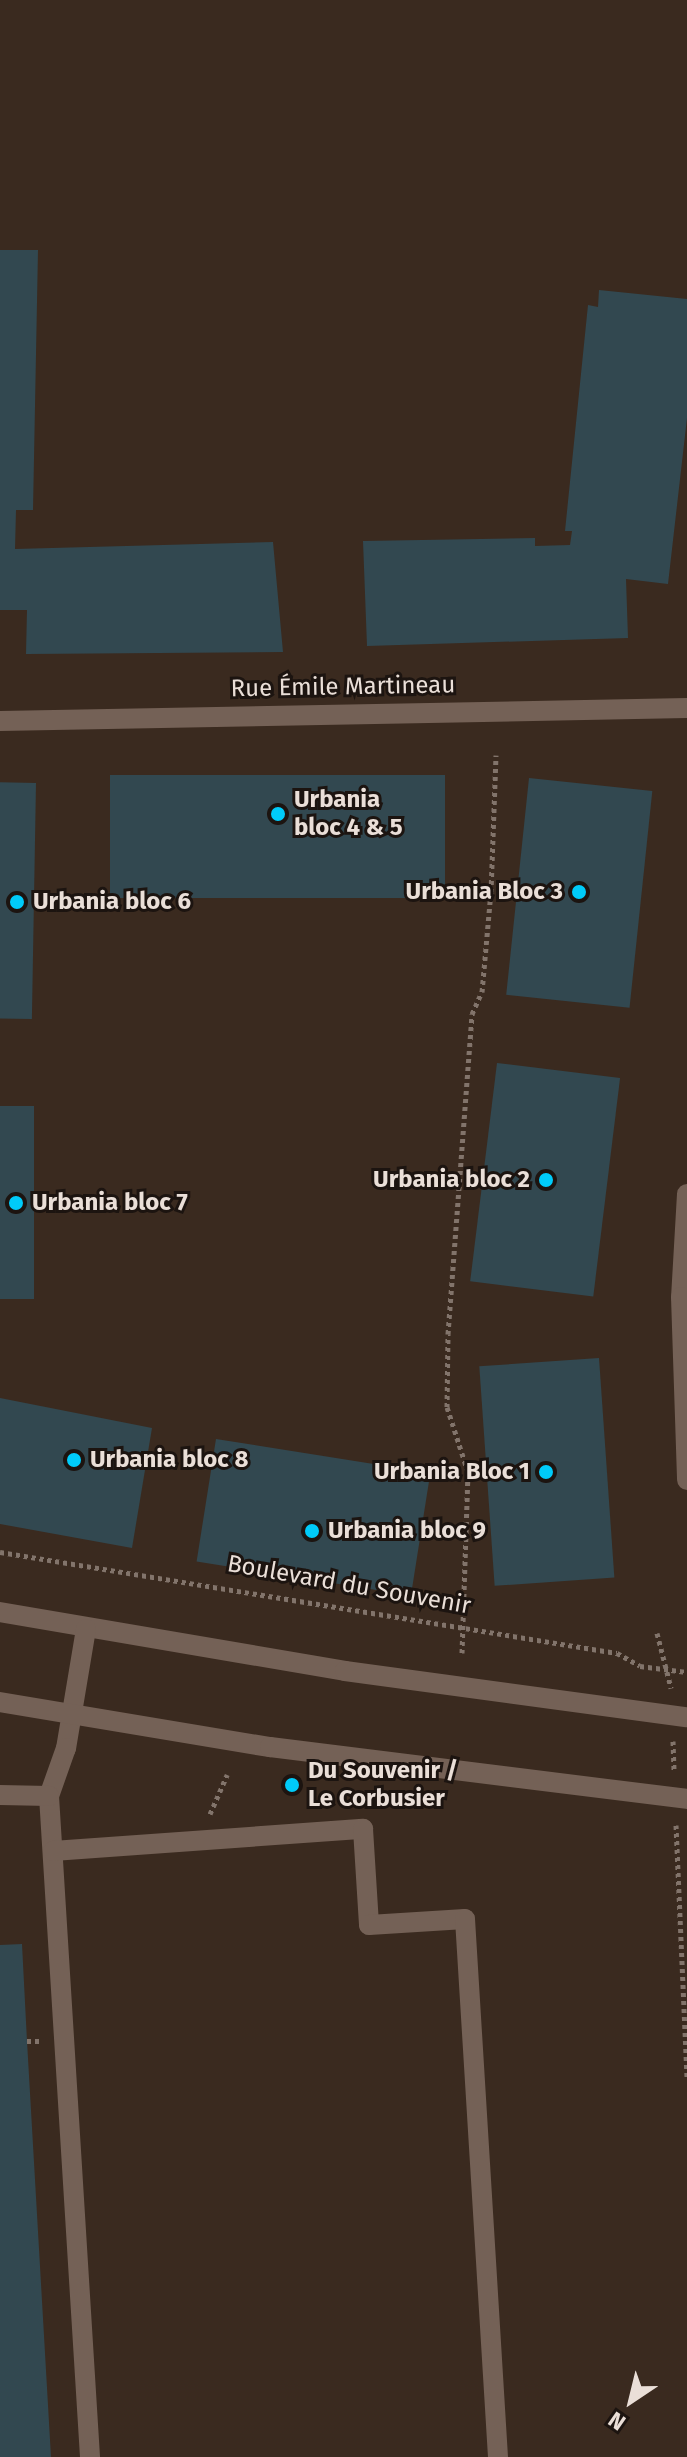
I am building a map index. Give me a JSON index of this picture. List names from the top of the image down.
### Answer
{
  "streets": {
    "street": ["Rue Émile Martineau"],
    "path": ["Boulevard du Souvenir"]
  },
  "places": [
    "Urbania bloc 4 & 5",
    "Urbania Bloc 3",
    "Urbania bloc 6",
    "Urbania bloc 2",
    "Urbania bloc 7",
    "Urbania bloc 8",
    "Urbania Bloc 1",
    "Urbania bloc 9",
    "Du Souvenir / Le Corbusier"
  ],
  "north": "bottom left"
}
